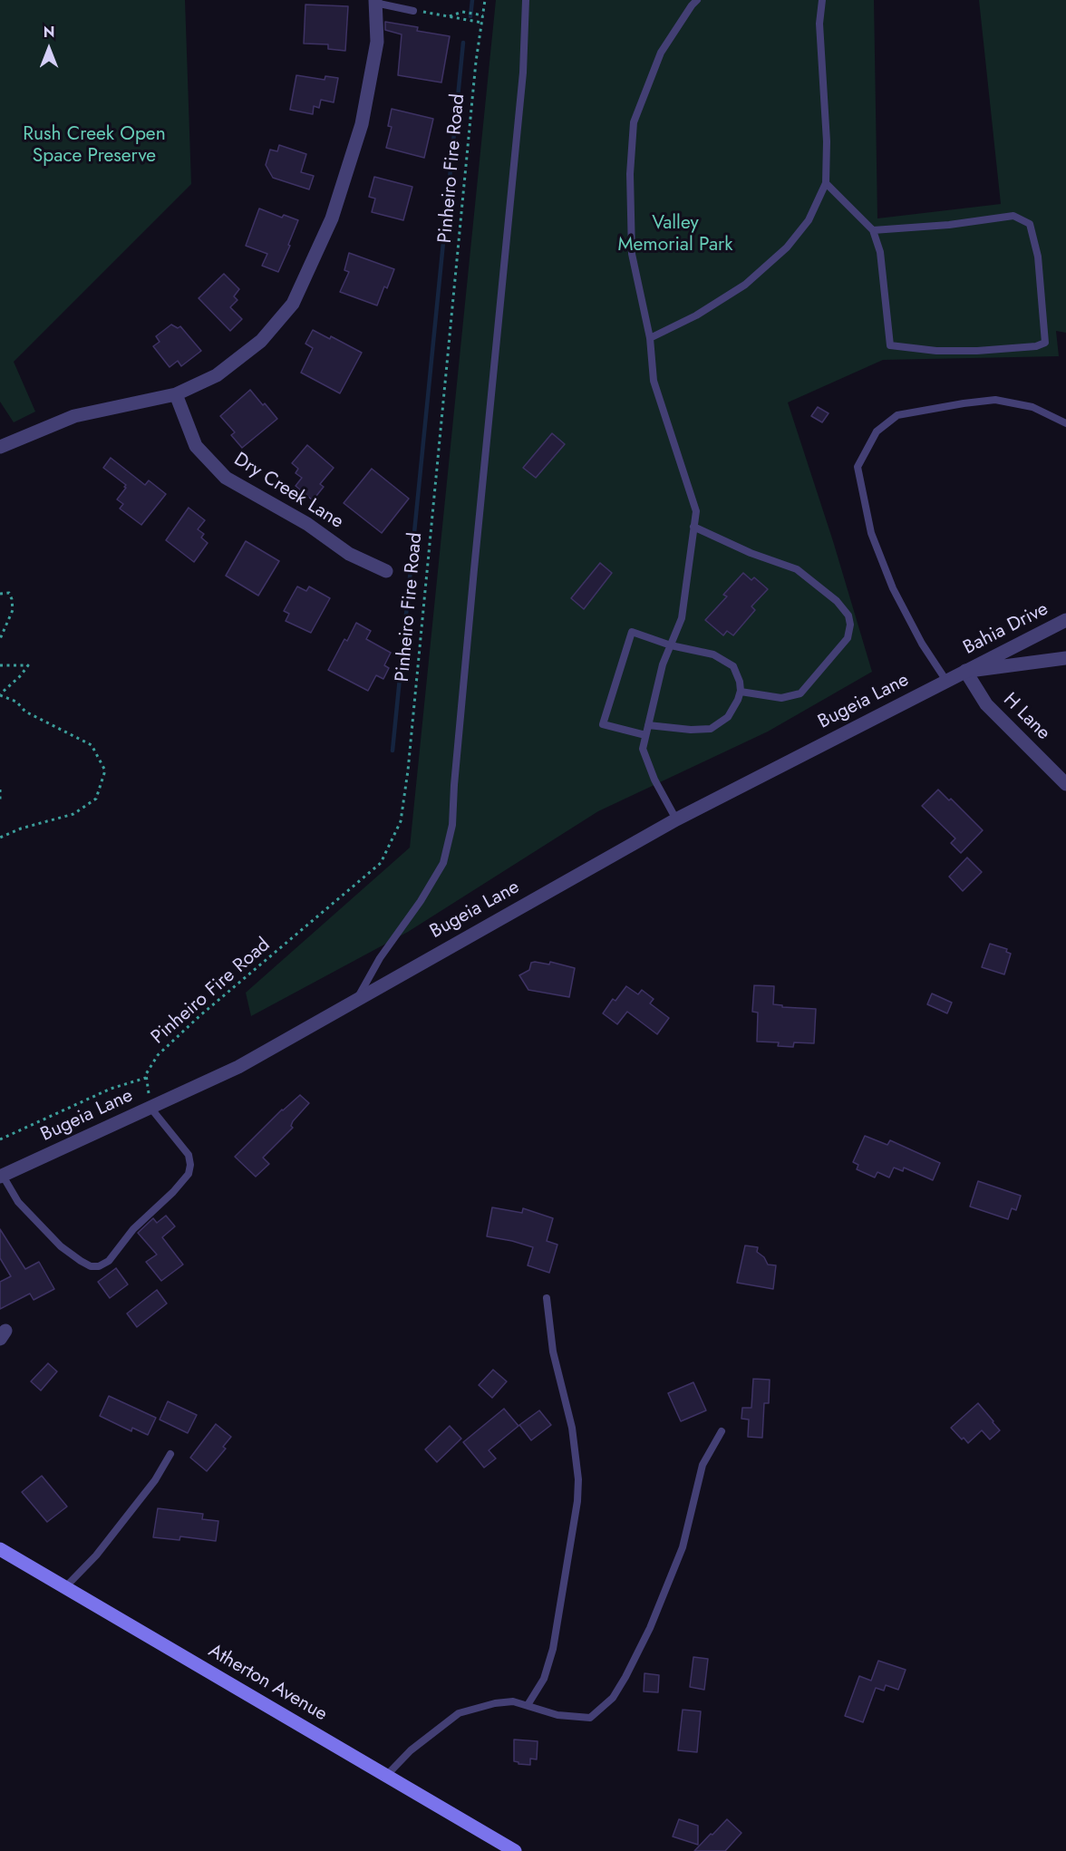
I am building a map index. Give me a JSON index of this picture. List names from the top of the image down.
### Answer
{
  "streets": {
    "main road": ["Atherton Avenue"],
    "street": [
      "Dry Creek Lane",
      "Bahia Drive",
      "Bugeia Lane",
      "H Lane"
    ],
    "path": ["Pinheiro Fire Road"]
  },
  "crossings": [
    ["Bahia Drive", "Bugeia Lane"],
    ["Bahia Drive", "H Lane"],
    ["Bugeia Lane", "H Lane"]
  ],
  "parks": ["Rush Creek Open Space Preserve", "Valley Memorial Park"],
  "north": "top"
}
